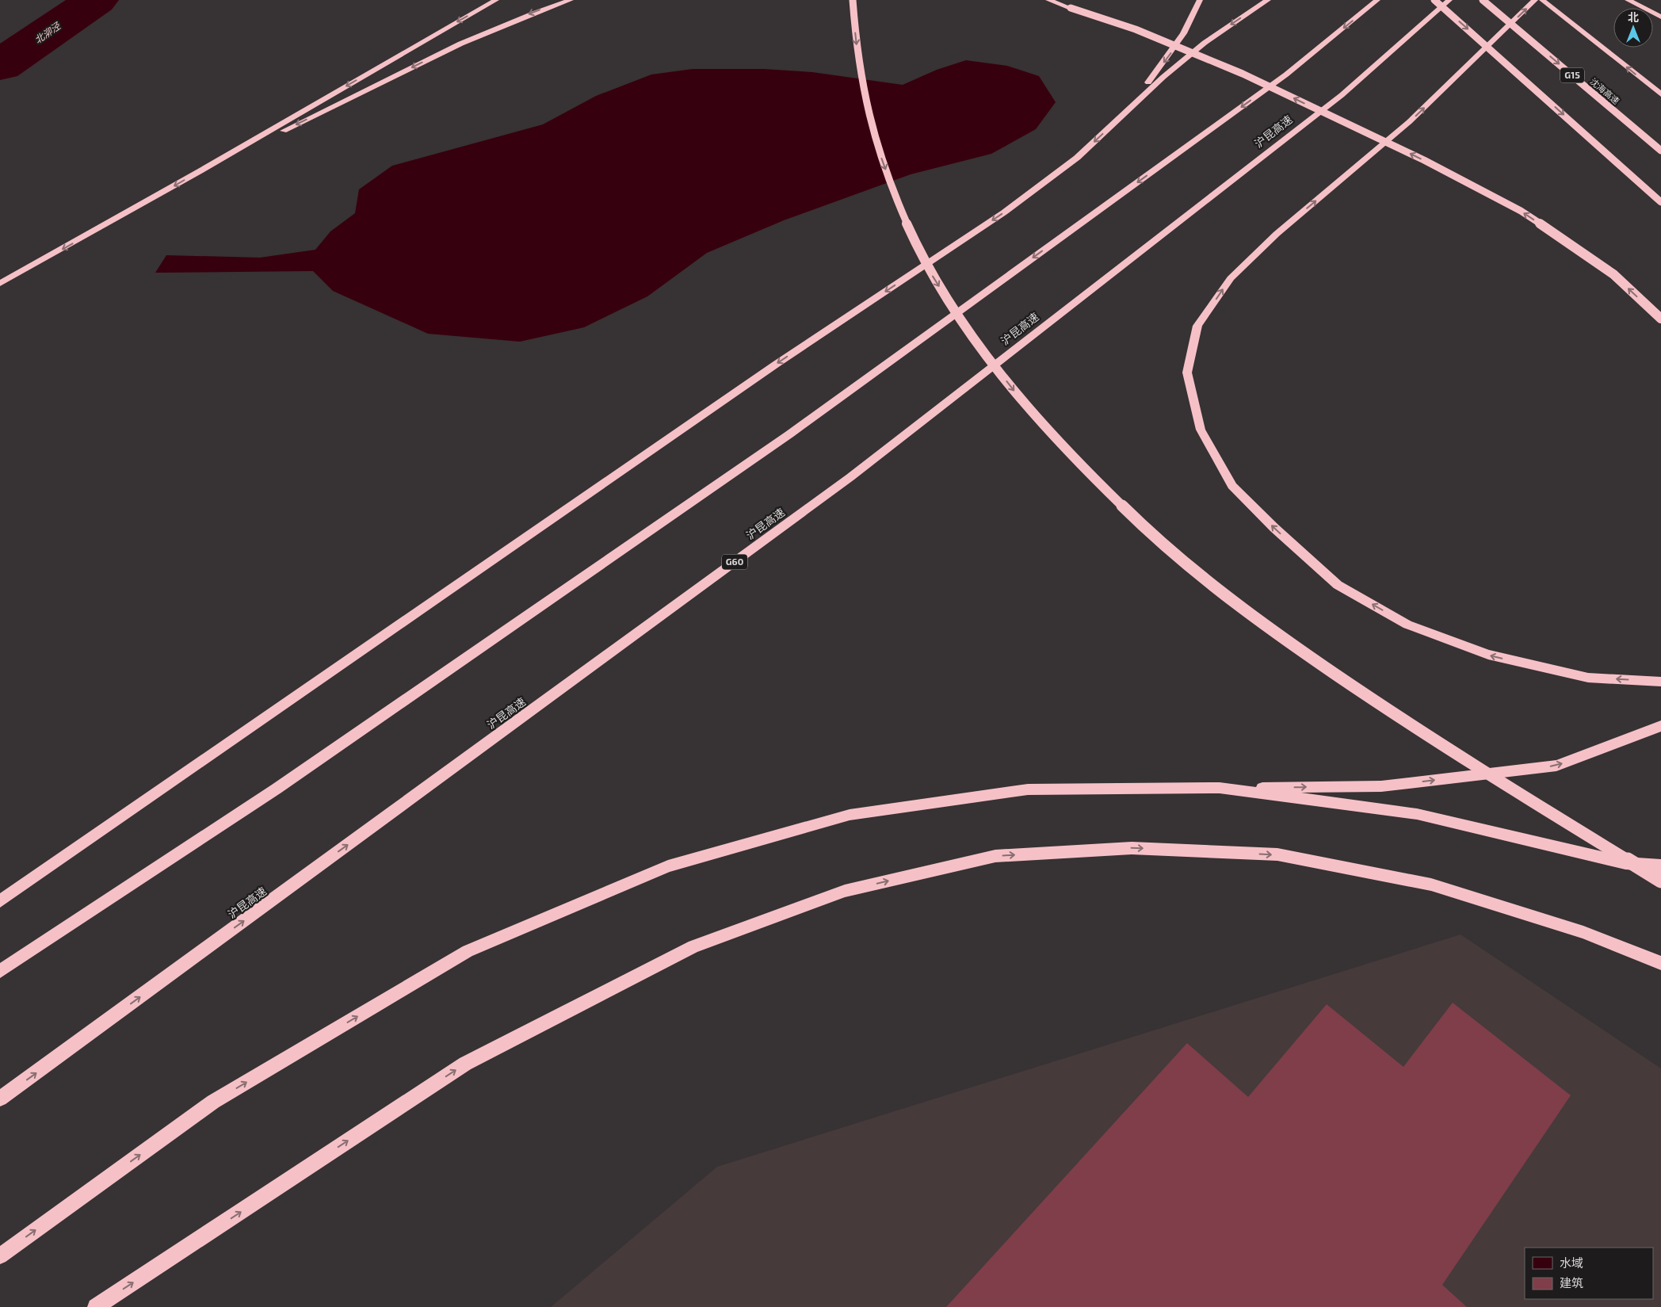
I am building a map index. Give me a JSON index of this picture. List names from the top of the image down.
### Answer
{
  "streets": {
    "highway": [
      "G15",
      "沈海高速",
      "沪昆高速",
      "G60"
    ]
  },
  "water": ["北泖泾"],
  "legend": ["水域", "建筑"],
  "north": "top"
}
